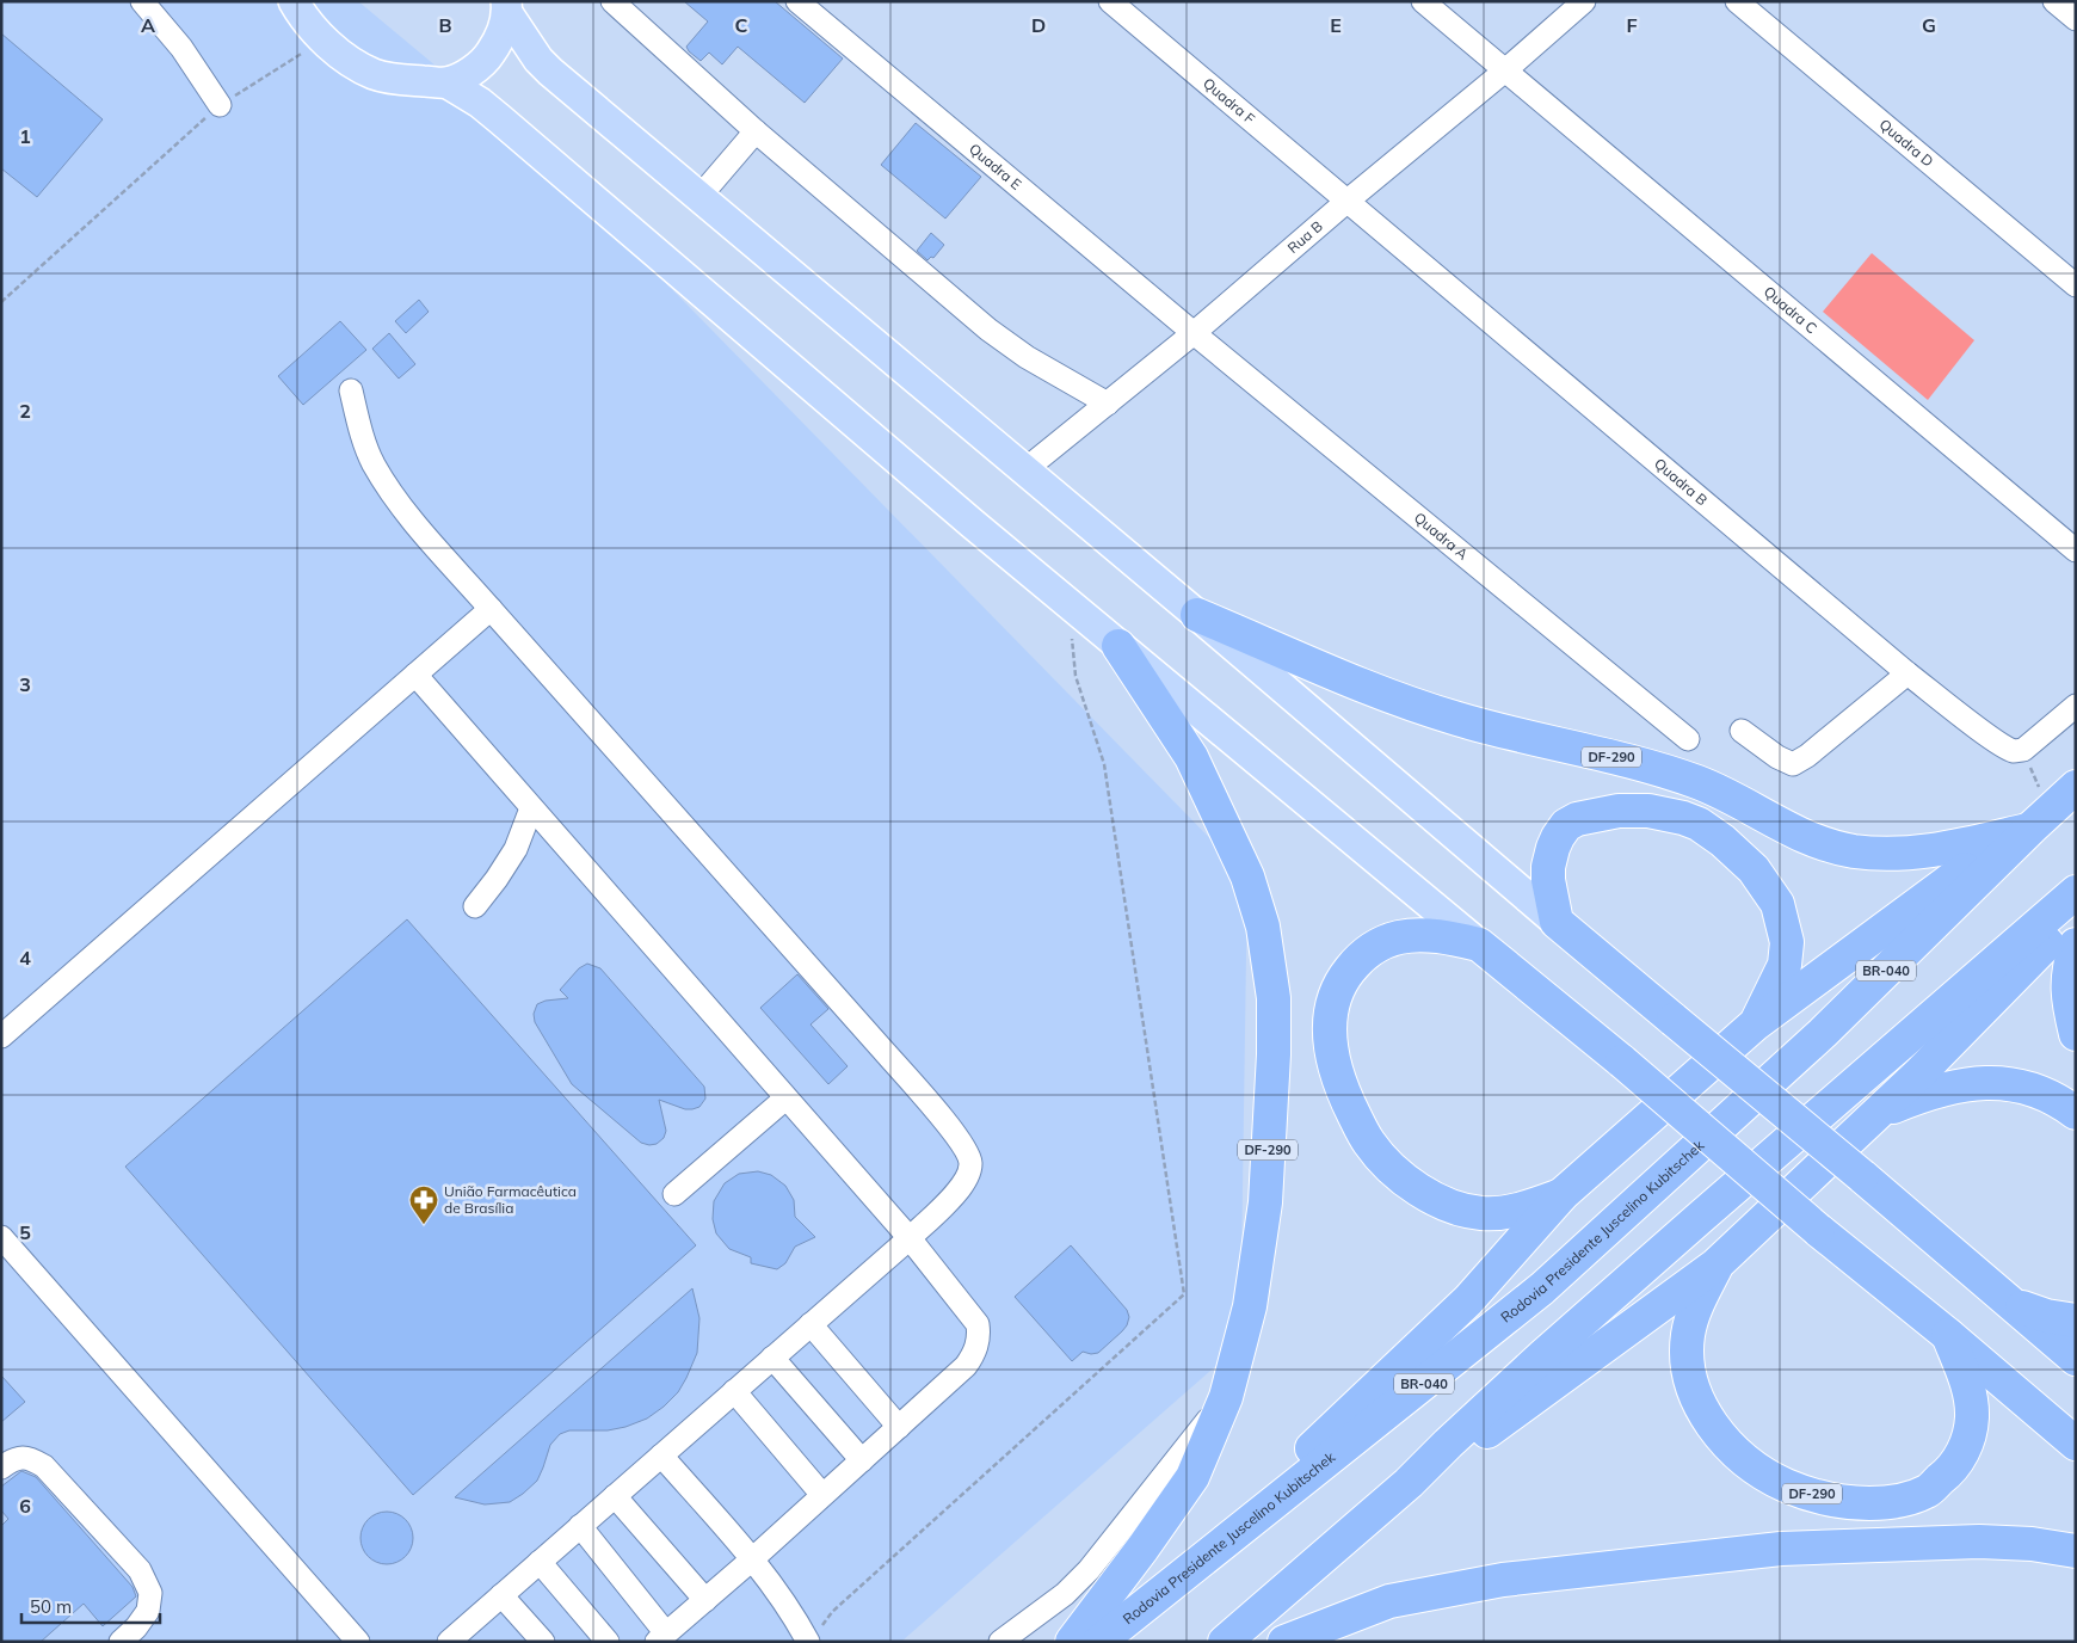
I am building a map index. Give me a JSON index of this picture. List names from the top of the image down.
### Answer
{
  "streets": {
    "highway": ["DF-290", "BR-040", "Rodovia Presidente Juscelino Kubitschek"],
    "street": [
      "Quadra F",
      "Quadra D",
      "Quadra E",
      "Rua B",
      "Quadra C",
      "Quadra B",
      "Quadra A"
    ]
  },
  "crossings": [
    ["Quadra F", "Rua B"],
    ["Quadra F", "Quadra B"],
    ["Quadra E", "Rua B"],
    ["Quadra E", "Quadra A"],
    ["Rua B", "Quadra C"],
    ["Rua B", "Quadra B"],
    ["Rua B", "Quadra A"],
    ["Rua B", "DF-290"],
    ["DF-290", "Rodovia Presidente Juscelino Kubitschek"]
  ],
  "places": {
    "pharmacy": ["União Farmacêutica de Brasília"]
  },
  "scale_bar": "50 m",
  "grid": {
    "columns": [
      "A",
      "B",
      "C",
      "D",
      "E",
      "F",
      "G"
    ],
    "rows": [
      "1",
      "2",
      "3",
      "4",
      "5",
      "6"
    ]
  }
}
